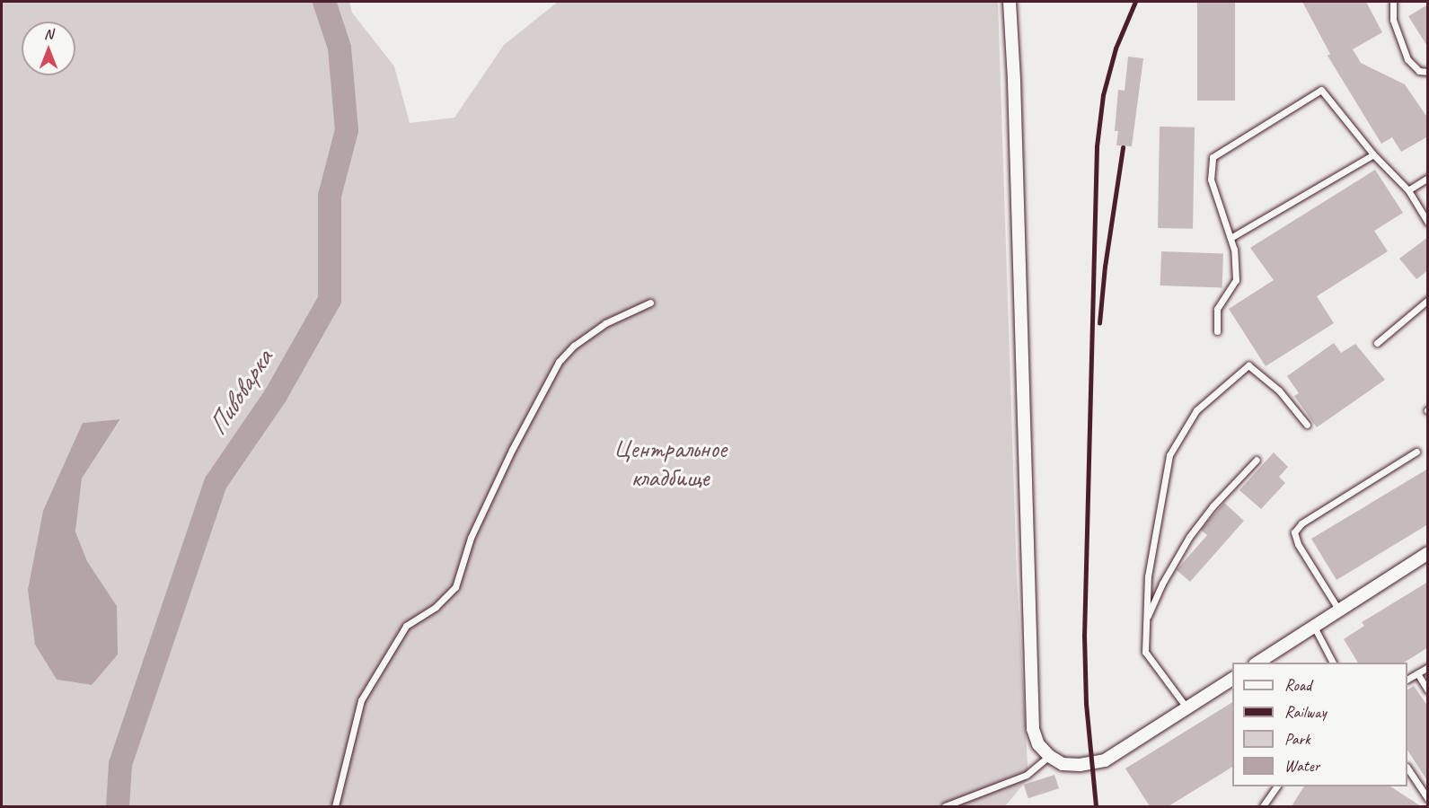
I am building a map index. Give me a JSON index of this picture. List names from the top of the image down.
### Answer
{
  "water": ["Пивоварка"],
  "parks": ["Центральное кладбище"],
  "legend": [
    "Road",
    "Railway",
    "Park",
    "Water"
  ],
  "north": "top"
}
